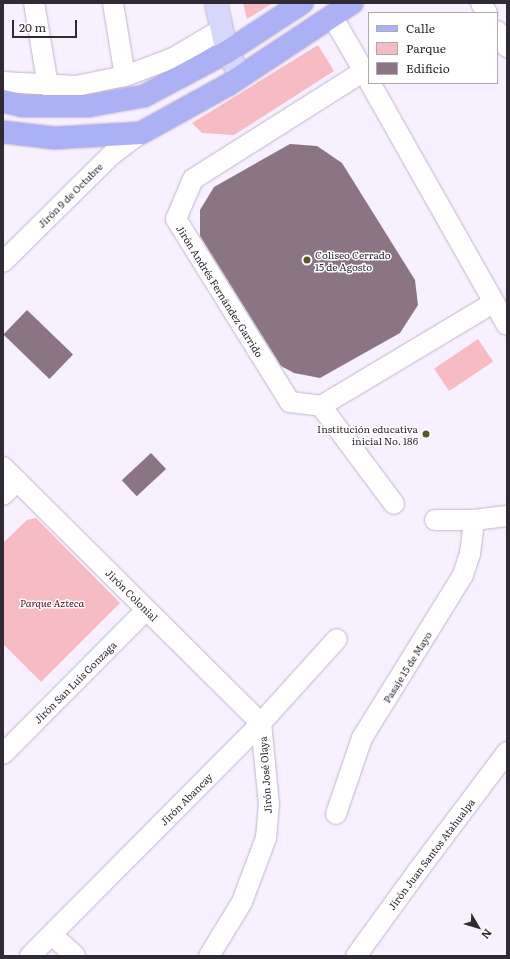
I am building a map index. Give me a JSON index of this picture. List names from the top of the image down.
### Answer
{
  "streets": {
    "street": [
      "Jirón 9 de Octubre",
      "Jirón Andrés Fernández Garrido",
      "Jirón Colonial",
      "Pasaje 15 de Mayo",
      "Jirón San Luis Gonzaga",
      "Jirón José Olaya",
      "Jirón Abancay",
      "Jirón Juan Santos Atahualpa"
    ]
  },
  "crossings": [
    ["Jirón Colonial", "Jirón San Luis Gonzaga"],
    ["Jirón Colonial", "Jirón José Olaya"],
    ["Jirón Colonial", "Jirón Abancay"],
    ["Jirón José Olaya", "Jirón Abancay"]
  ],
  "parks": ["Parque Azteca"],
  "places": ["Coliseo Cerrado 15 de Agosto", "Institución educativa inicial No. 186"],
  "legend": ["Calle", "Parque", "Edificio"],
  "scale_bar": "20 m",
  "north": "bottom right"
}
